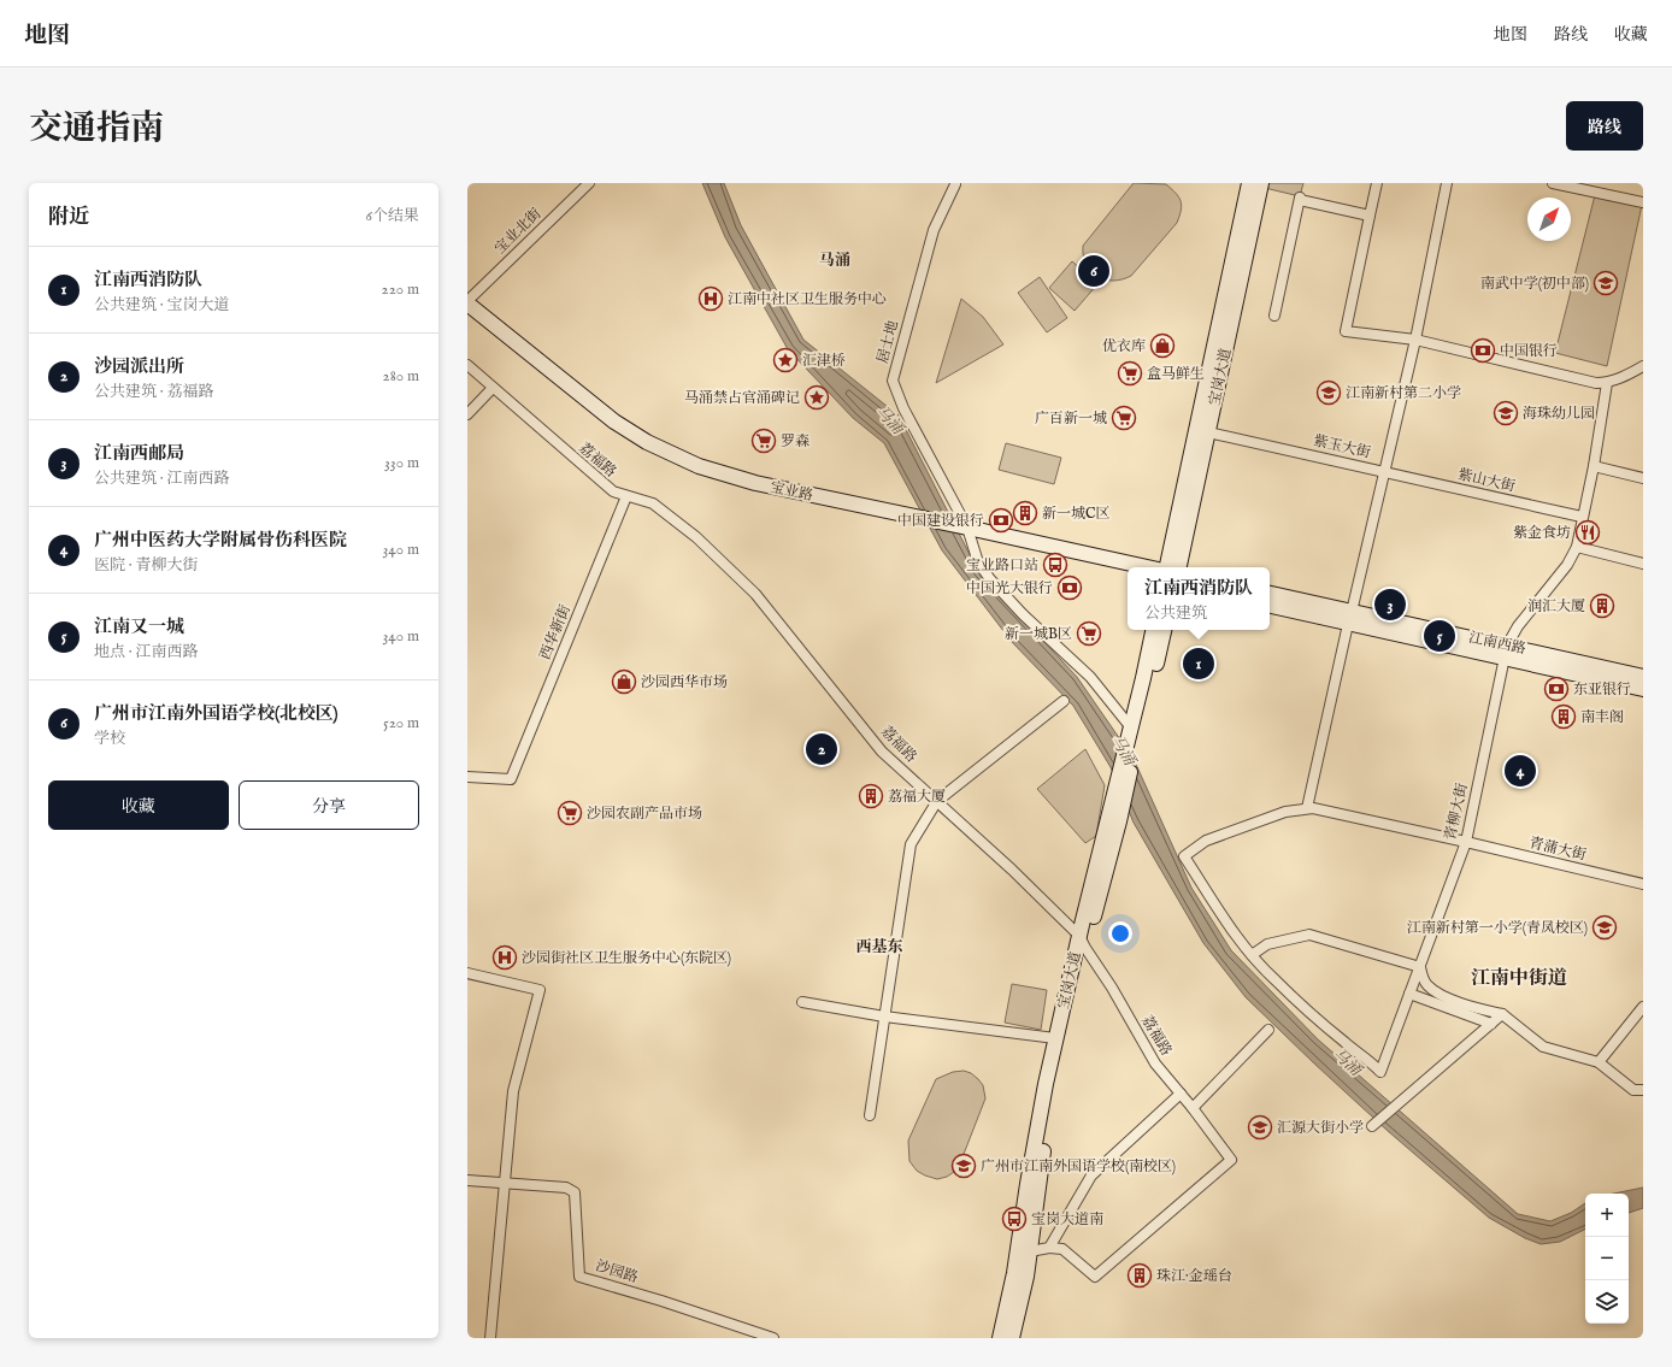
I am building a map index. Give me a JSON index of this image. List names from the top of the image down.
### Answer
{
  "streets": {
    "main road": ["宝岗大道", "宝业路", "江南西路"],
    "street": [
      "宝业北街",
      "居士地",
      "紫玉大街",
      "荔福路",
      "紫山大街",
      "西华新街",
      "青柳大街",
      "青蒲大街",
      "沙园路"
    ]
  },
  "crossings": [
    ["宝业北街", "宝业路"],
    ["居士地", "宝岗大道"],
    ["居士地", "宝业路"],
    ["宝岗大道", "紫玉大街"],
    ["宝岗大道", "荔福路"],
    ["紫玉大街", "紫山大街"],
    ["紫玉大街", "青蒲大街"],
    ["荔福路", "西华新街"],
    ["江南西路", "青柳大街"],
    ["青柳大街", "青蒲大街"]
  ],
  "districts": ["马涌", "西基东", "江南中街道"],
  "water": ["马涌"],
  "places": {
    "school or university": [
      "南武中学(初中部)",
      "江南新村第二小学",
      "海珠幼儿园",
      "江南新村第一小学(青凤校区)",
      "汇源大街小学",
      "广州市江南外国语学校(南校区)"
    ],
    "hospital": ["江南中社区卫生服务中心", "沙园街社区卫生服务中心(东院区)"],
    "shop": ["优衣库", "沙园西华市场"],
    "bank": [
      "中国银行",
      "中国建设银行",
      "中国光大银行",
      "东亚银行"
    ],
    "place": ["汇津桥", "马涌禁占官涌碑记"],
    "supermarket": [
      "盒马鲜生",
      "广百新一城",
      "罗森",
      "新一城B区",
      "沙园农副产品市场"
    ],
    "building": [
      "新一城C区",
      "润汇大厦",
      "南丰阁",
      "荔福大厦",
      "珠江·金瑶台"
    ],
    "restaurant": ["紫金食坊"],
    "bus stop": ["宝业路口站", "宝岗大道南"]
  },
  "north": "top right",
  "page": {
    "header": "地图",
    "nav": ["地图", "路线", "收藏"],
    "title": "交通指南",
    "buttons": [
      "路线",
      ["收藏", "分享"]
    ],
    "heading": ["附近", "6个结果"],
    "list": [
      {
        "mark": "1",
        "name": "江南西消防队",
        "note": "公共建筑 · 宝岗大道",
        "value": "220 m"
      },
      {
        "mark": "2",
        "name": "沙园派出所",
        "note": "公共建筑 · 荔福路",
        "value": "280 m"
      },
      {
        "mark": "3",
        "name": "江南西邮局",
        "note": "公共建筑 · 江南西路",
        "value": "330 m"
      },
      {
        "mark": "4",
        "name": "广州中医药大学附属骨伤科医院",
        "note": "医院 · 青柳大街",
        "value": "340 m"
      },
      {
        "mark": "5",
        "name": "江南又一城",
        "note": "地点 · 江南西路",
        "value": "340 m"
      },
      {
        "mark": "6",
        "name": "广州市江南外国语学校(北校区)",
        "note": "学校",
        "value": "520 m"
      }
    ],
    "pins": [
      "6",
      "3",
      "5",
      "1",
      "2",
      "4"
    ],
    "popup": ["江南西消防队", "公共建筑"],
    "map_buttons": ["+", "−"]
  }
}
